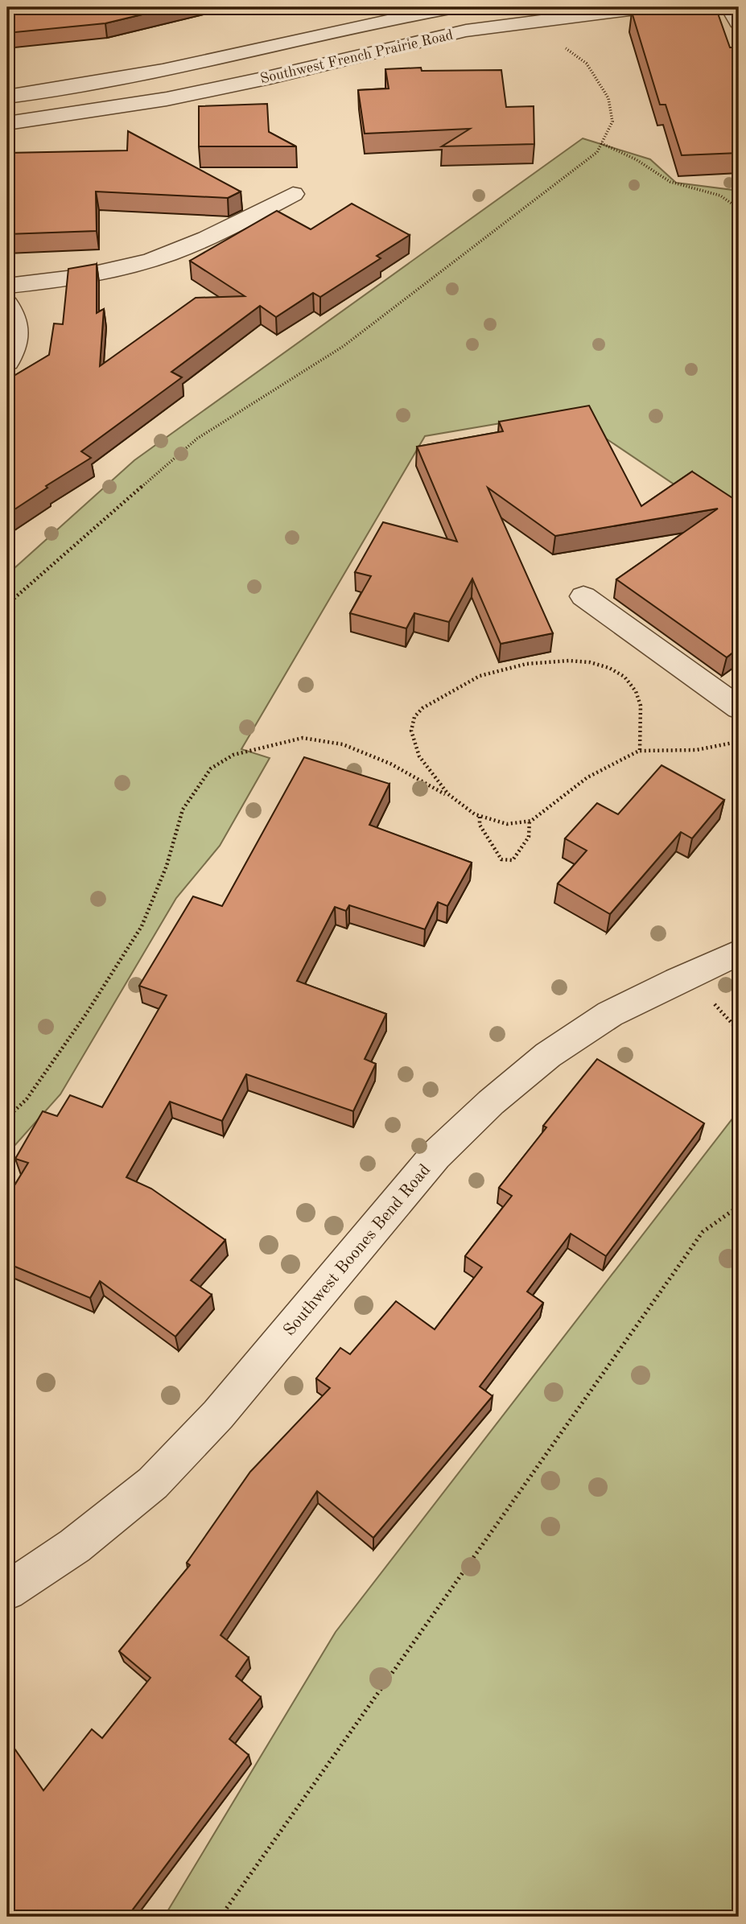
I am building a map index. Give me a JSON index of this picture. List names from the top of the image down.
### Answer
{
  "streets": {
    "street": ["Southwest French Prairie Road", "Southwest Boones Bend Road"]
  }
}
